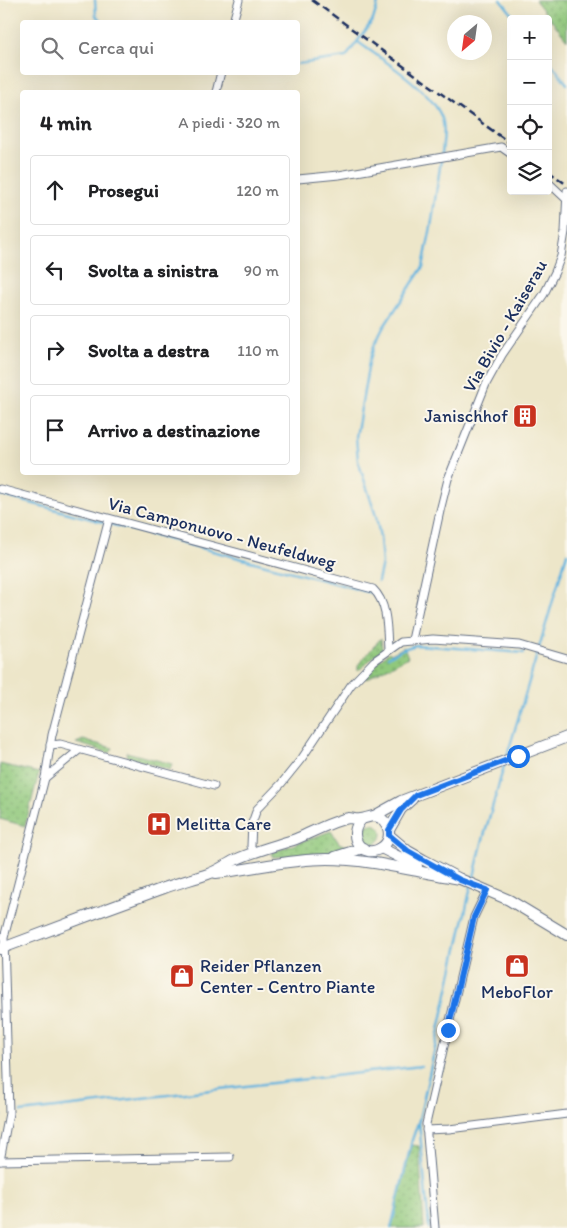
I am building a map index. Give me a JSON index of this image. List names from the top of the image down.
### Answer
{
  "streets": {
    "street": ["Via Bivio - Kaiserau", "Via Camponuovo - Neufeldweg"]
  },
  "places": {
    "building": ["Janischhof"],
    "hospital": ["Melitta Care"],
    "shop": ["MeboFlor", "Reider Pflanzen Center - Centro Piante"]
  },
  "north": "bottom left",
  "page": {
    "map_buttons": ["+", "−"],
    "search": "Cerca qui",
    "heading": ["4 min", "A piedi · 320 m"],
    "list": [
      ["Prosegui", "120 m"],
      ["Svolta a sinistra", "90 m"],
      ["Svolta a destra", "110 m"],
      "Arrivo a destinazione"
    ]
  }
}
